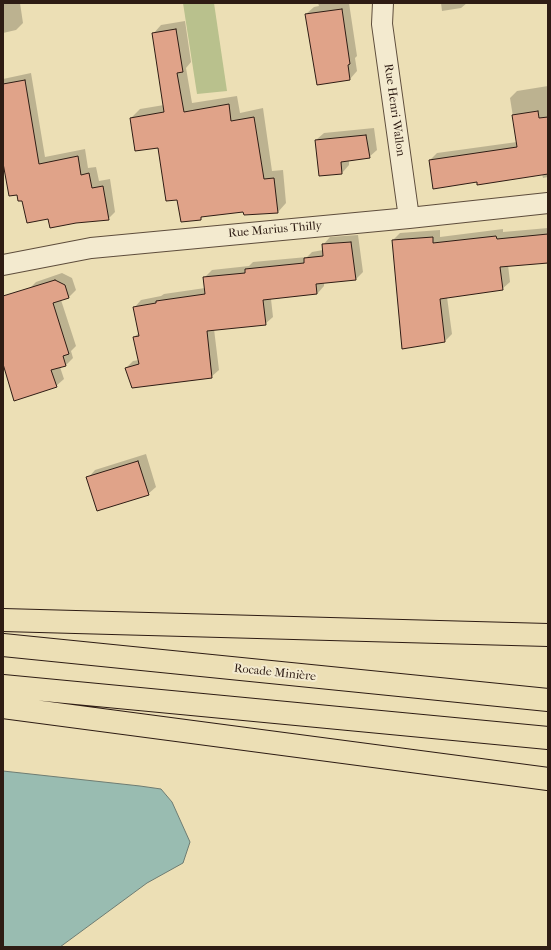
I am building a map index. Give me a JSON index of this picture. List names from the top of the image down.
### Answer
{
  "streets": {
    "highway": ["Rocade Minière"],
    "street": ["Rue Henri Wallon", "Rue Marius Thilly"]
  },
  "crossings": [
    ["Rue Henri Wallon", "Rue Marius Thilly"]
  ]
}
